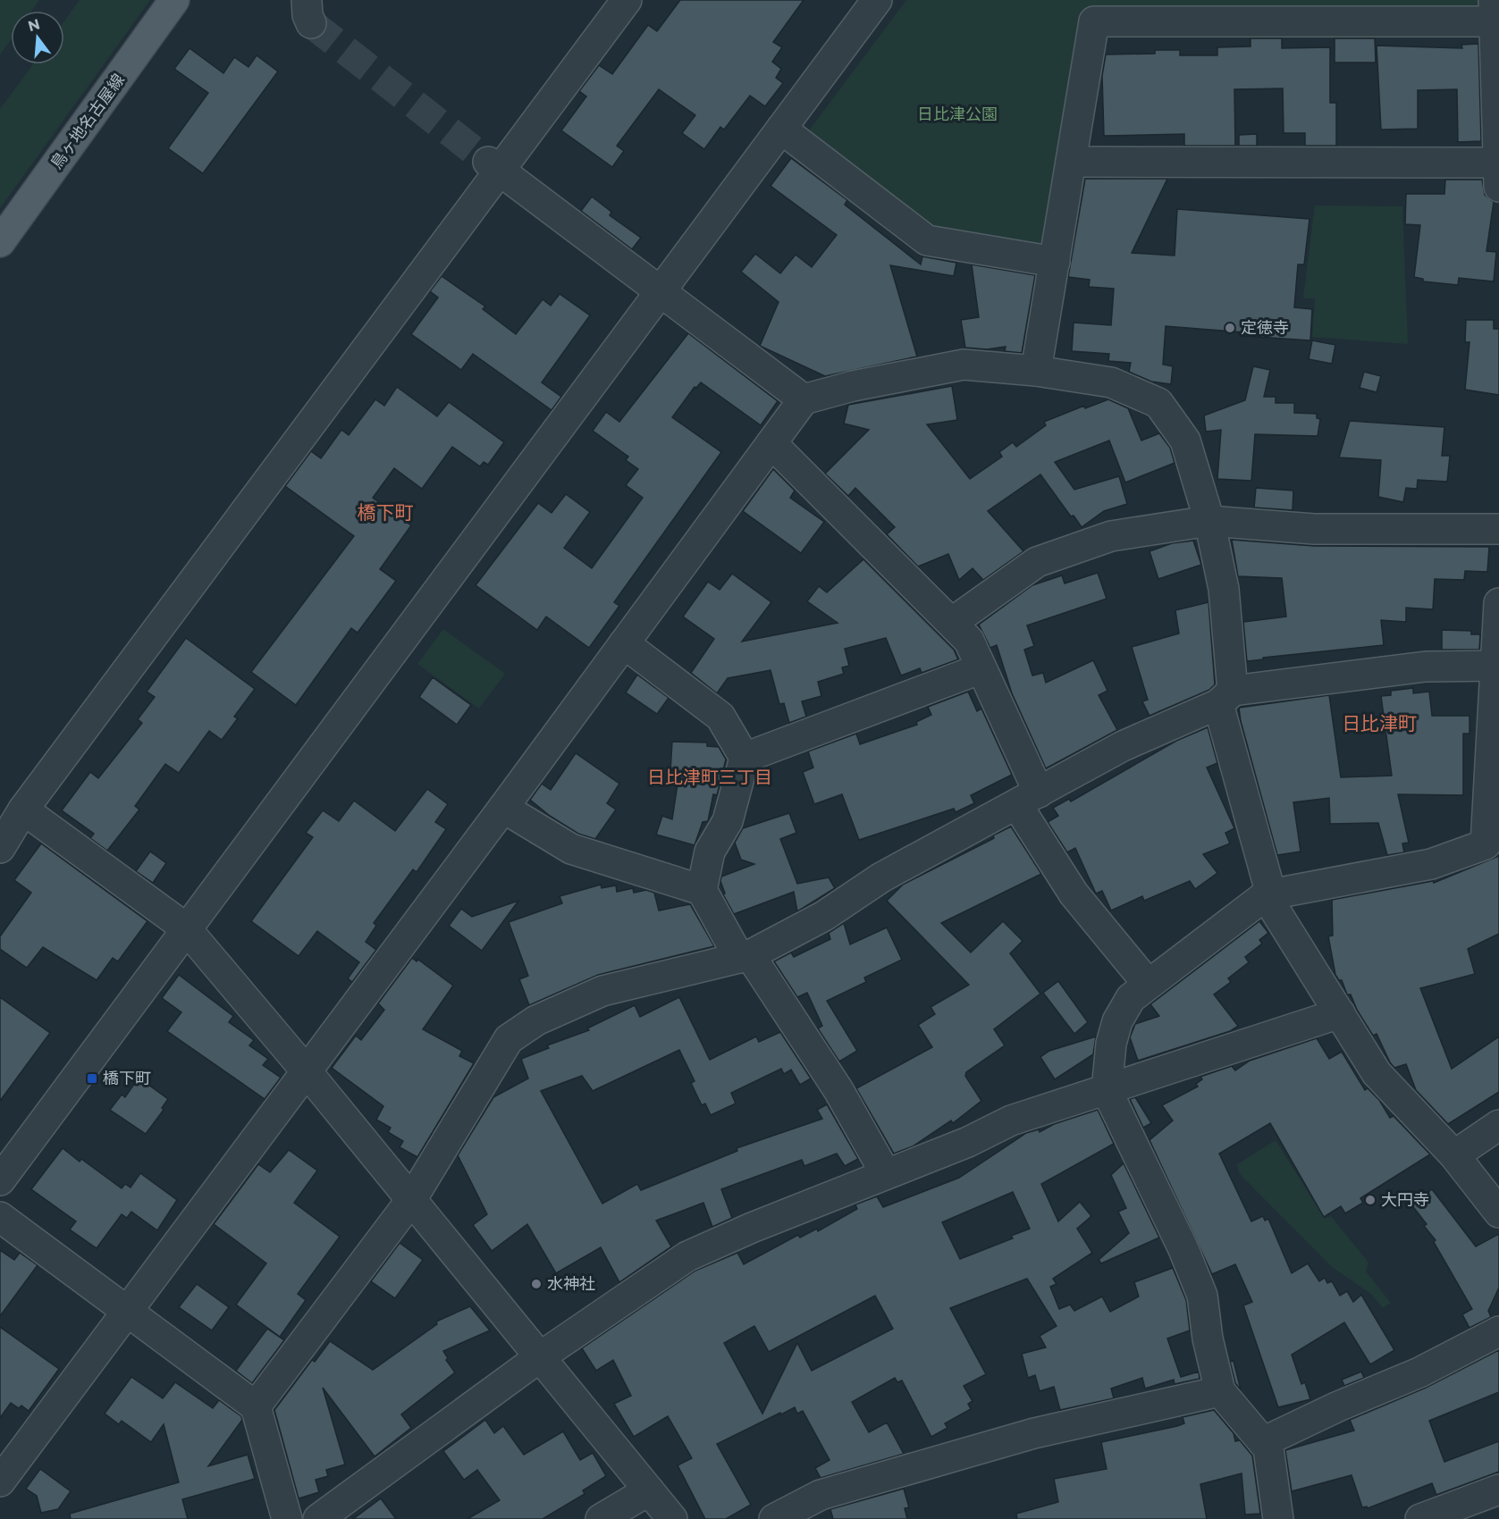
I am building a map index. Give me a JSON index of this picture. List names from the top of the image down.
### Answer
{
  "streets": {
    "main road": ["鳥ヶ地名古屋線"]
  },
  "districts": ["橋下町", "日比津町", "日比津町三丁目"],
  "parks": ["日比津公園"],
  "places": {
    "other": ["定徳寺", "大円寺", "水神社"],
    "transit": ["橋下町"]
  },
  "north": "top"
}
